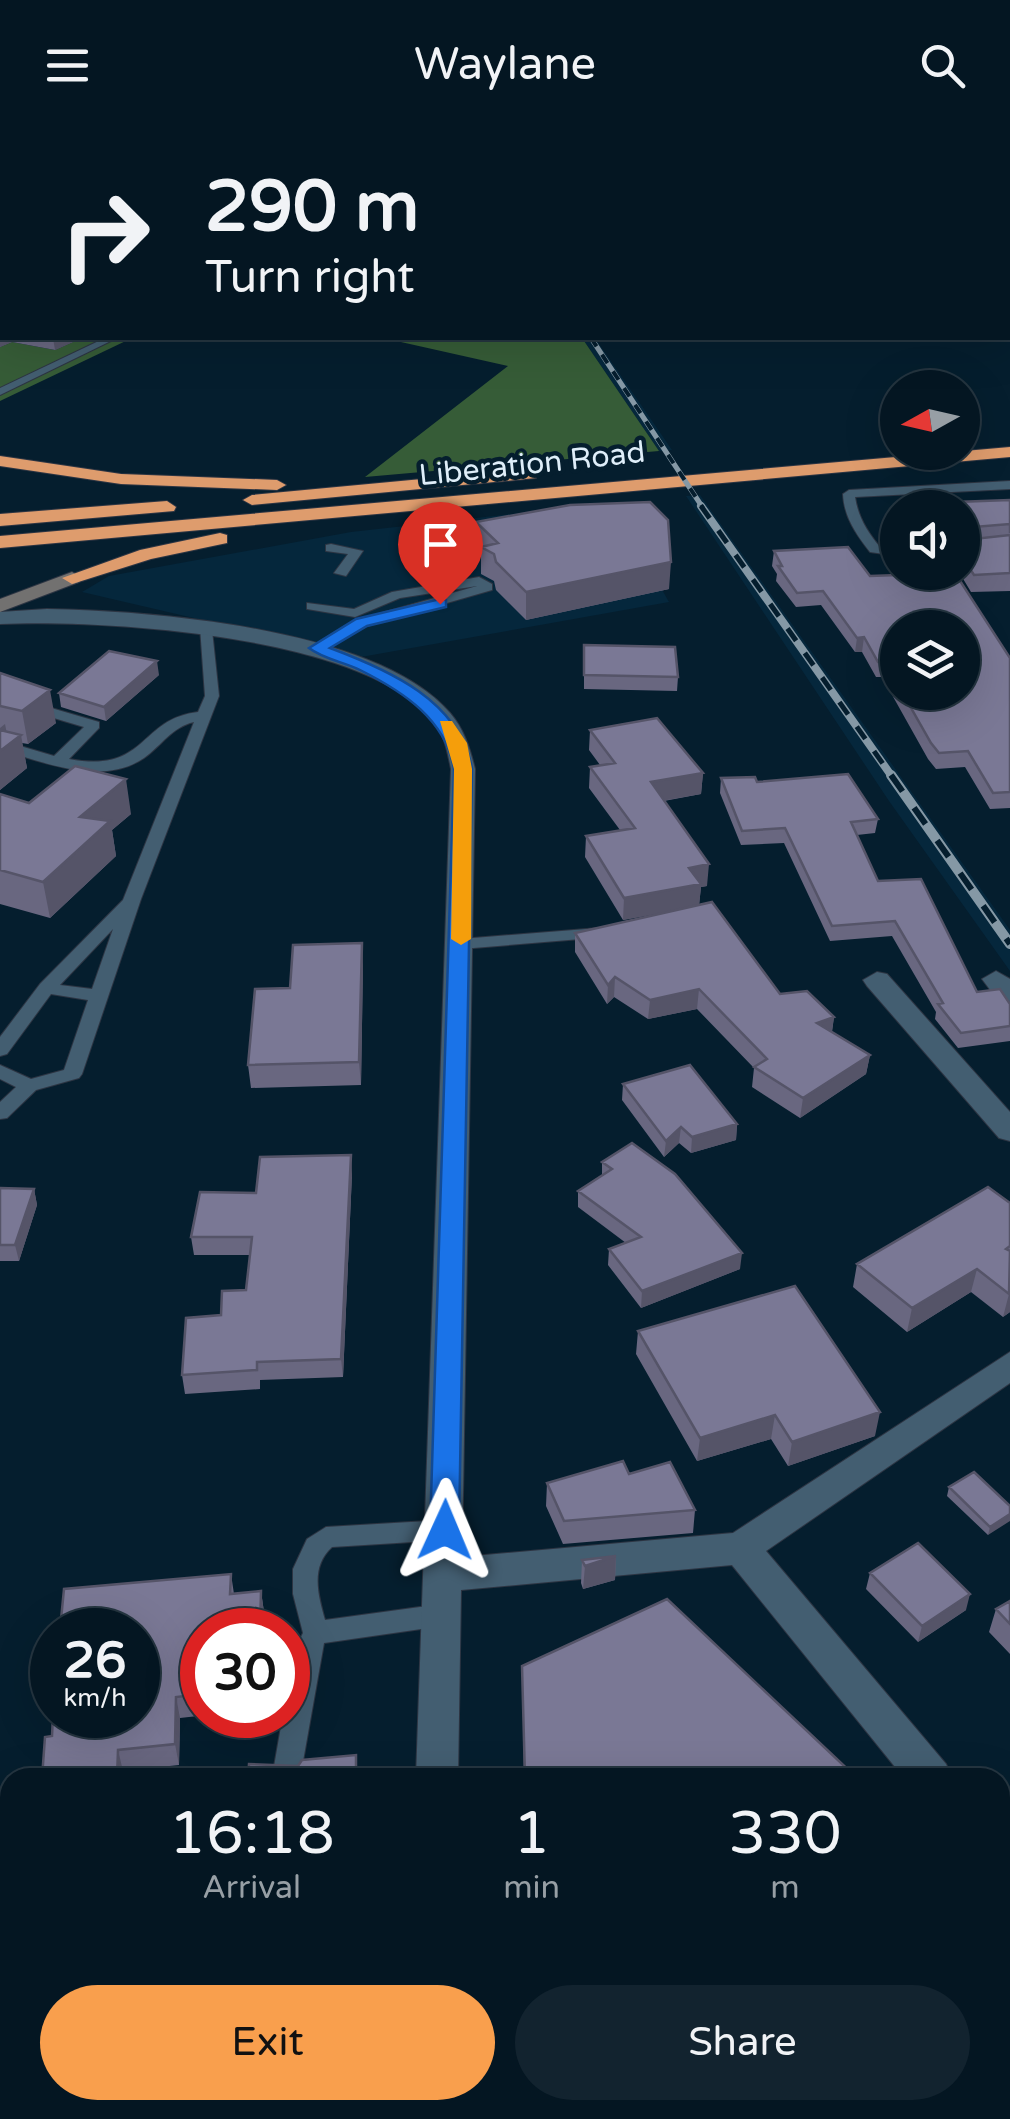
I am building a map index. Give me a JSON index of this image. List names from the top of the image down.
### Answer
{
  "streets": {
    "highway": ["Liberation Road"]
  },
  "north": "left",
  "page": {
    "header": "Waylane",
    "turn": ["290 m", "Turn right"],
    "speed": "26 km/h",
    "limit": "30",
    "eta": [
      "16:18",
      "Arrival",
      "1",
      "min",
      "330",
      "m"
    ],
    "buttons": ["Exit", "Share"]
  }
}
